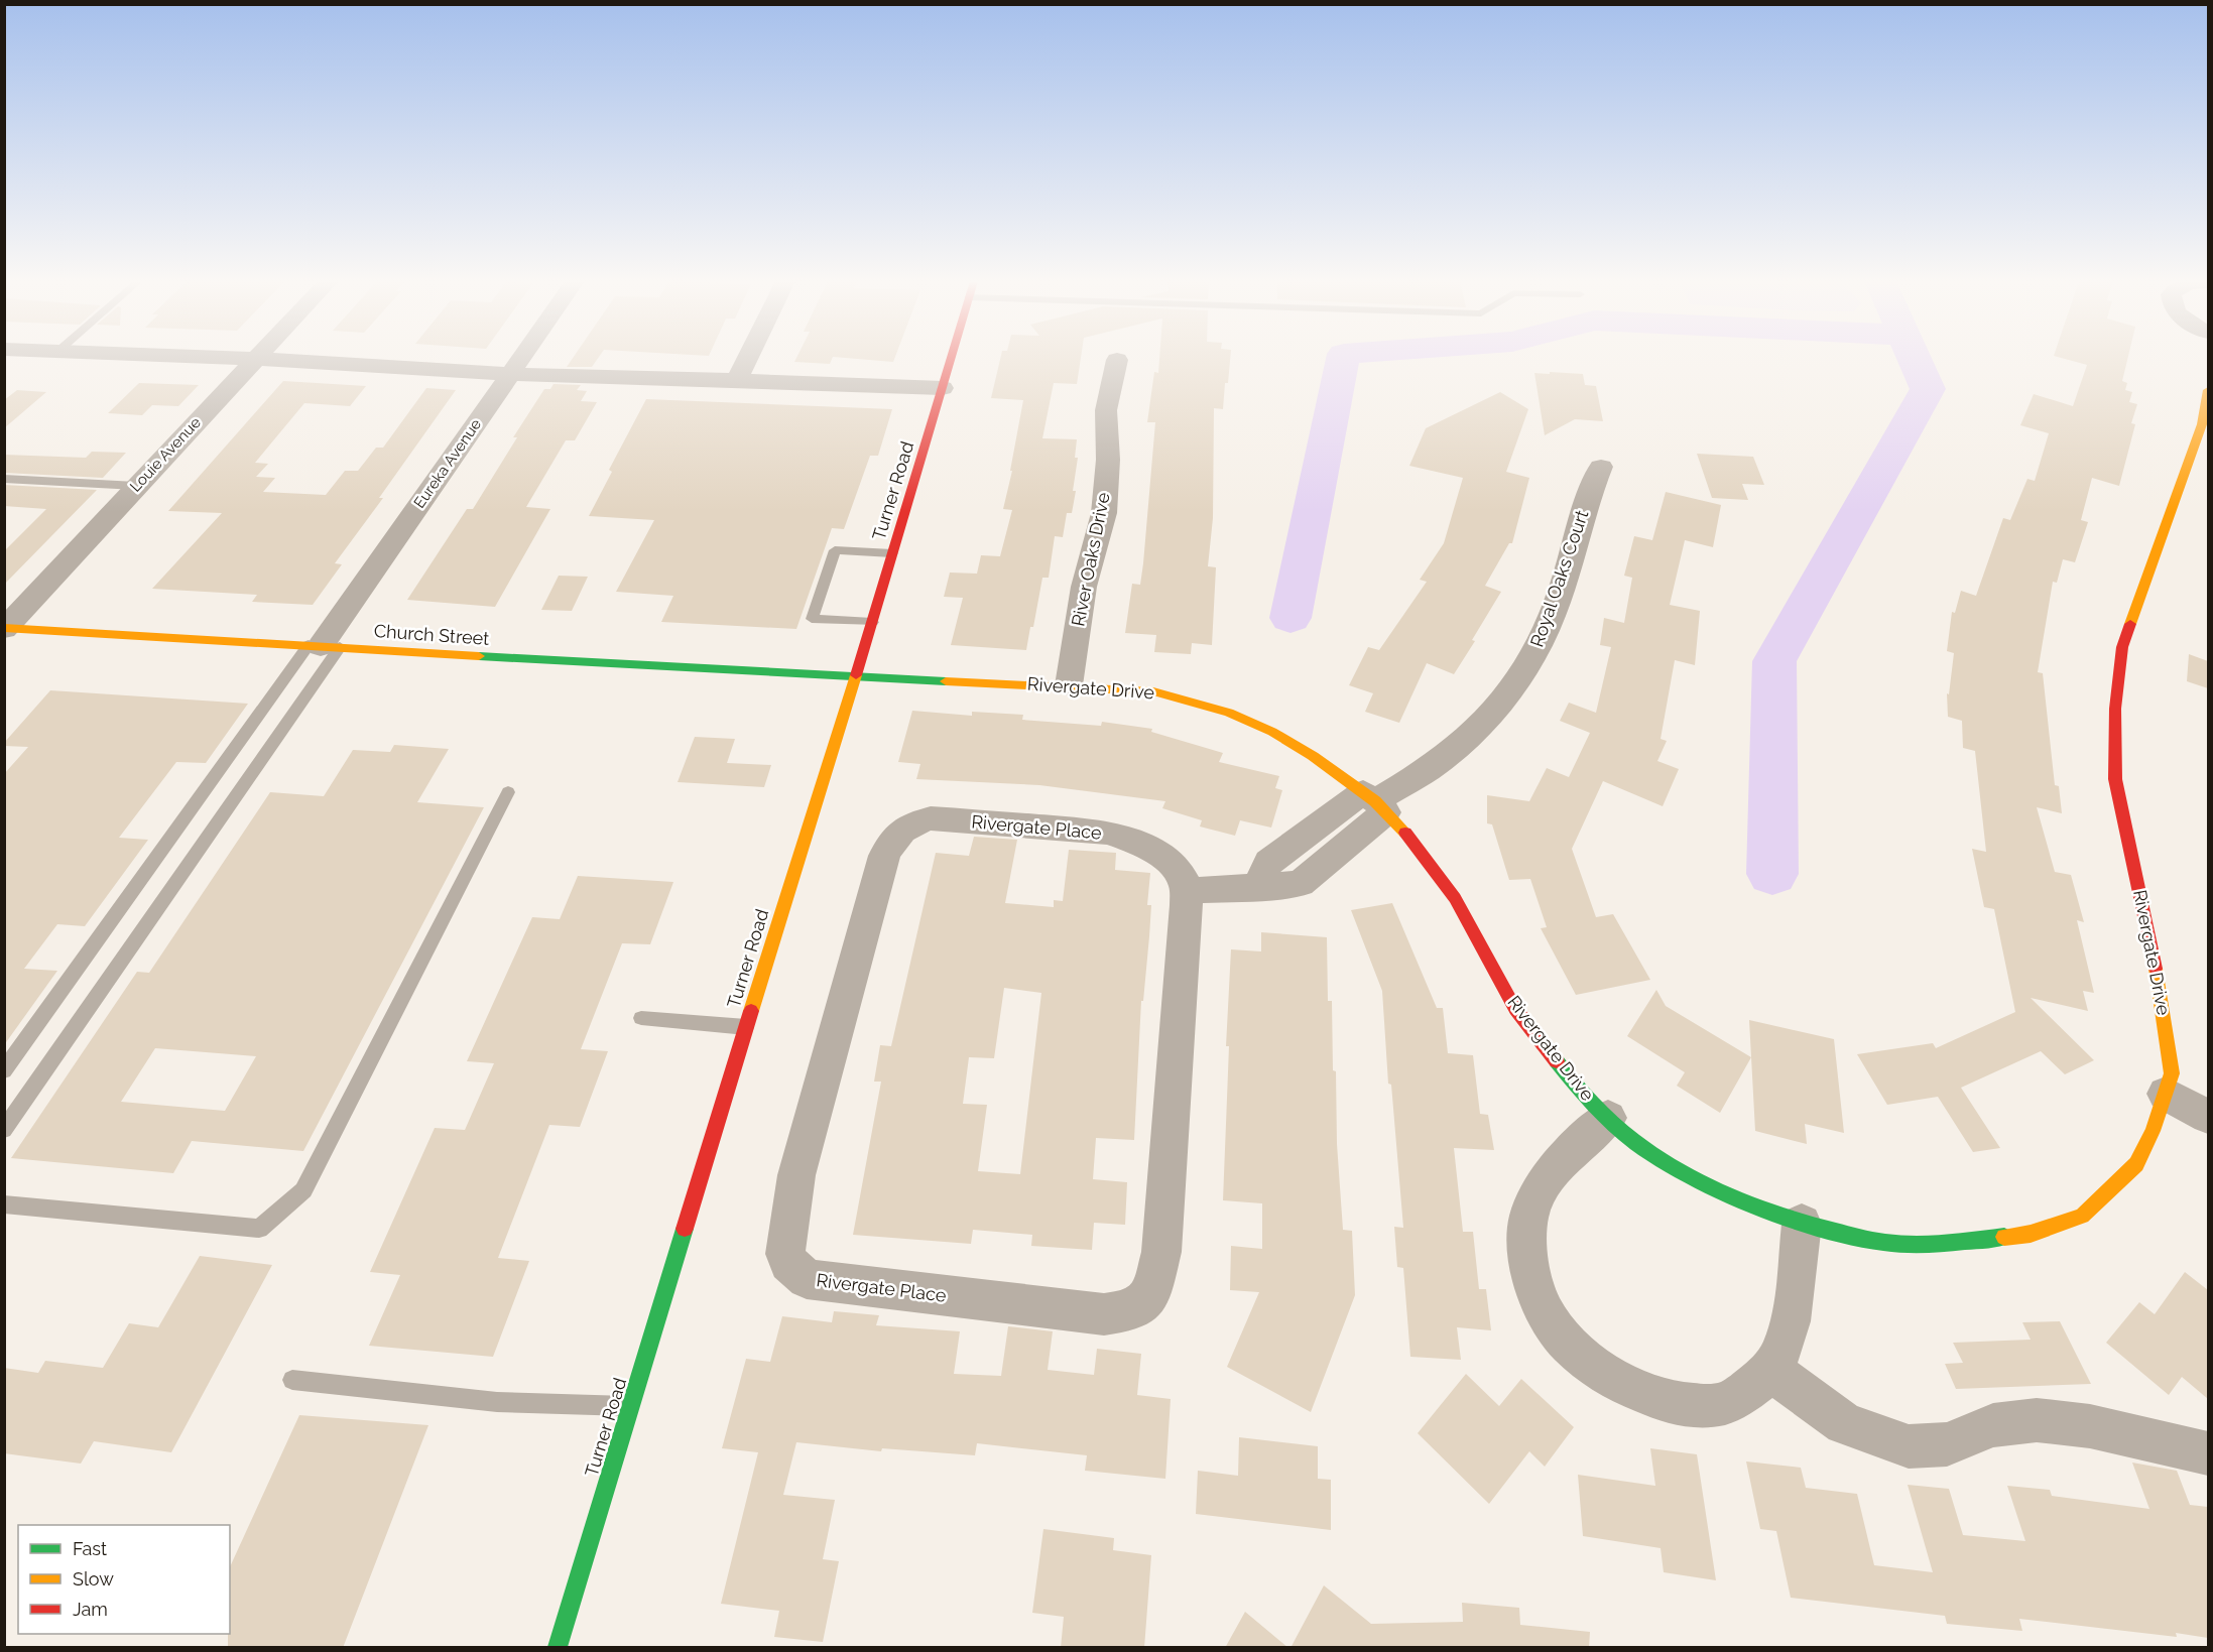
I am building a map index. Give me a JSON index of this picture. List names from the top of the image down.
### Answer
{
  "streets": {
    "street": [
      "Louie Avenue",
      "Eureka Avenue",
      "Turner Road",
      "River Oaks Drive",
      "Royal Oaks Court",
      "Church Street",
      "Rivergate Drive",
      "Rivergate Place"
    ]
  },
  "crossings": [
    ["Louie Avenue", "Church Street"],
    ["Eureka Avenue", "Church Street"],
    ["Turner Road", "Church Street"],
    ["Turner Road", "Rivergate Drive"],
    ["River Oaks Drive", "Rivergate Drive"],
    ["Royal Oaks Court", "Rivergate Drive"],
    ["Church Street", "Rivergate Drive"]
  ],
  "legend": ["Fast", "Slow", "Jam"]
}
